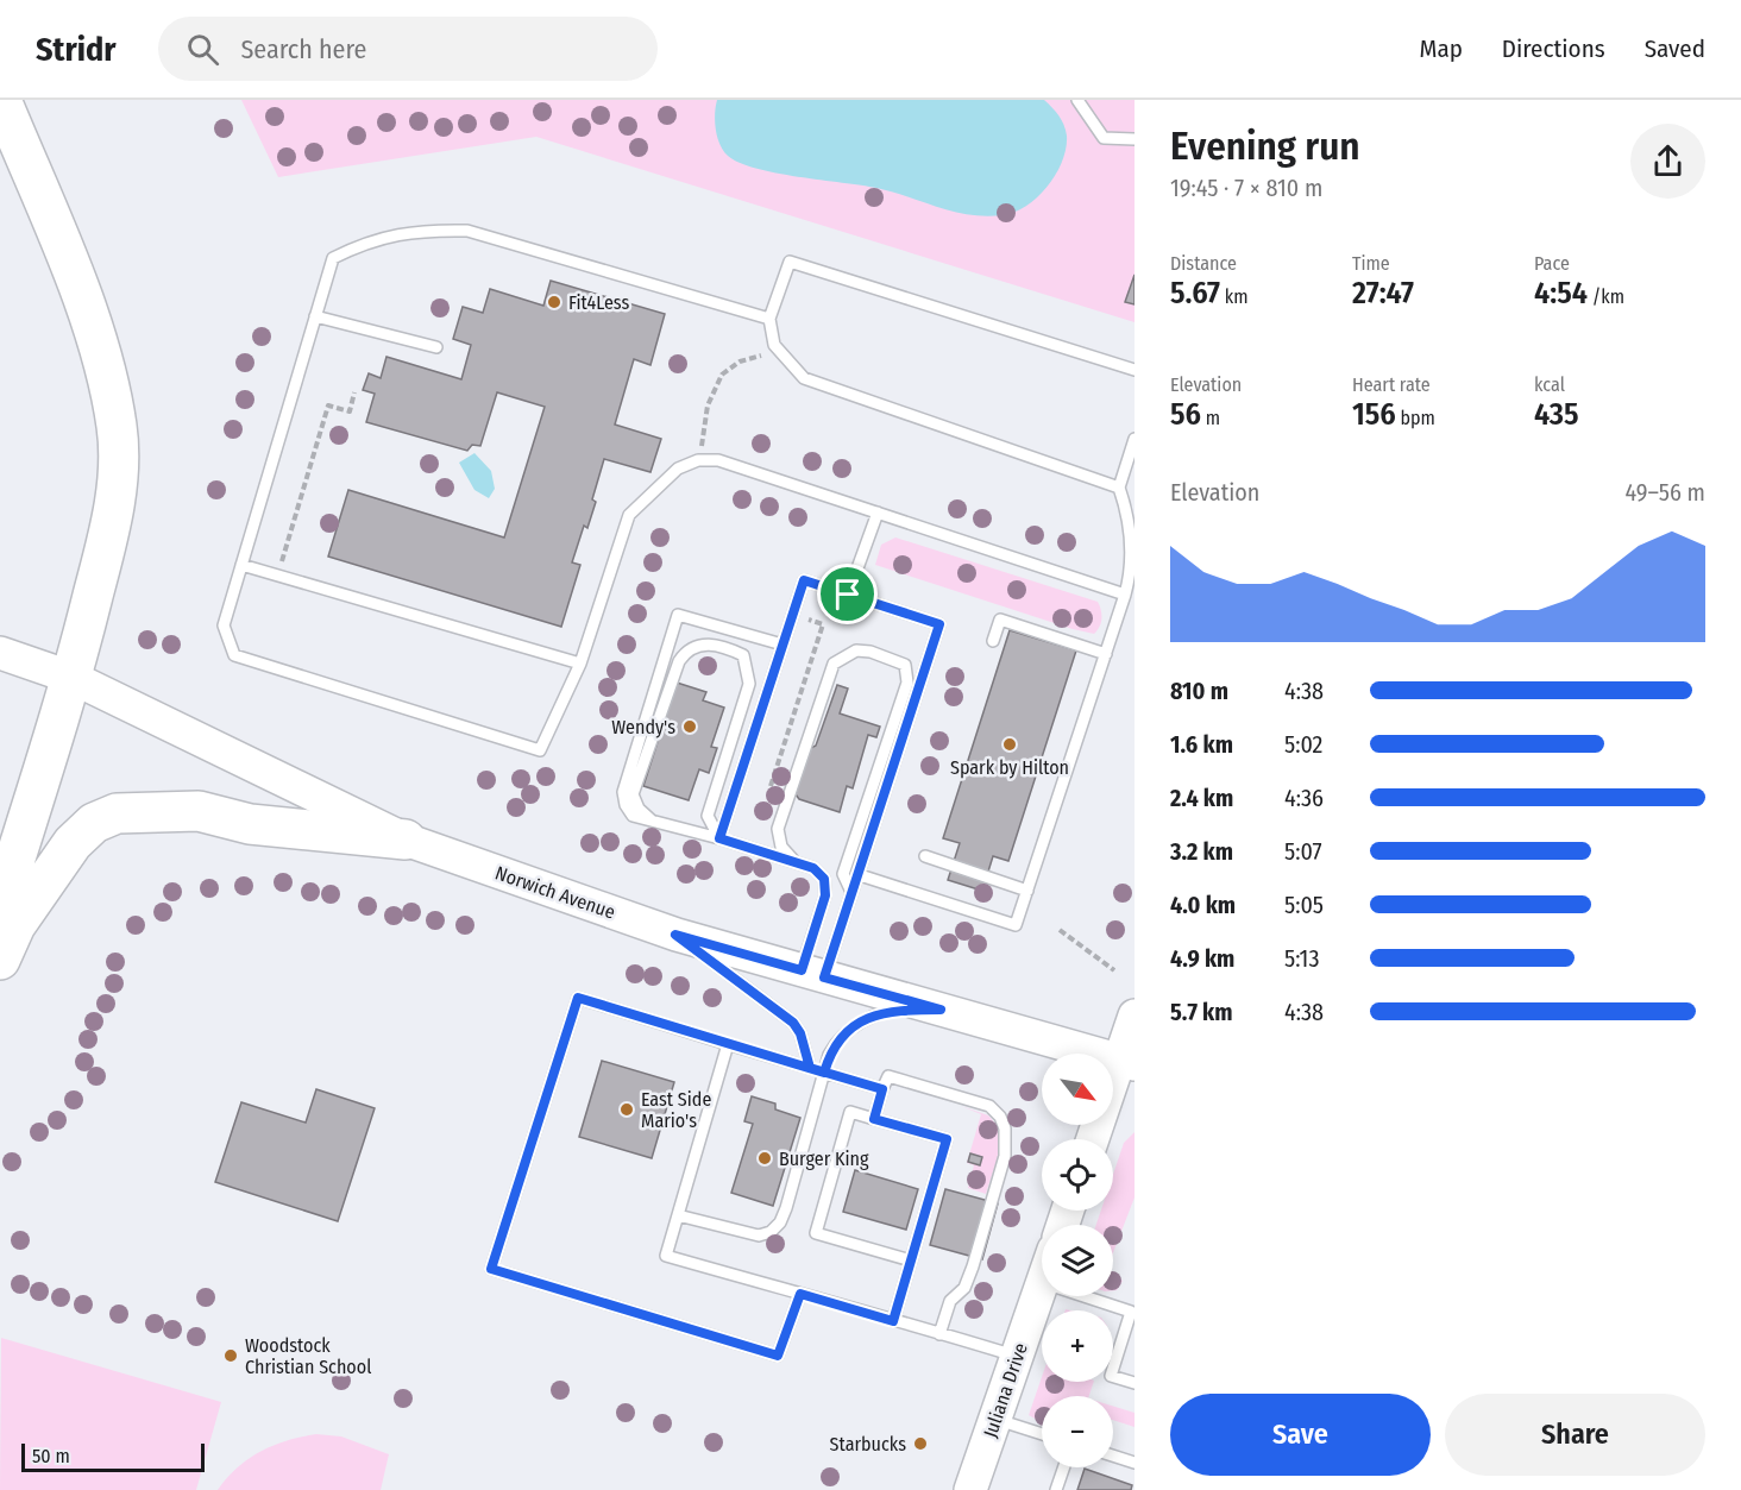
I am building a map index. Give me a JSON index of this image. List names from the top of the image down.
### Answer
{
  "streets": {
    "main road": ["Norwich Avenue", "Juliana Drive"]
  },
  "places": [
    "Fit4Less",
    "Wendy's",
    "Spark by Hilton",
    "East Side Mario's",
    "Burger King",
    "Woodstock Christian School",
    "Starbucks"
  ],
  "scale_bar": "50 m",
  "north": "bottom right",
  "page": {
    "header": "Stridr",
    "search": "Search here",
    "nav": ["Map", "Directions", "Saved"],
    "heading": ["Evening run", "19:45 · 7 × 810 m"],
    "stats": [
      ["Distance", "5.67 km"],
      ["Time", "27:47"],
      ["Pace", "4:54 /km"],
      ["Elevation", "56 m"],
      ["Heart rate", "156 bpm"],
      ["kcal", "435"]
    ],
    "chart": ["Elevation", "49–56 m"],
    "list": [
      {
        "name": "810 m",
        "note": "4:38"
      },
      {
        "name": "1.6 km",
        "note": "5:02"
      },
      {
        "name": "2.4 km",
        "note": "4:36"
      },
      {
        "name": "3.2 km",
        "note": "5:07"
      },
      {
        "name": "4.0 km",
        "note": "5:05"
      },
      {
        "name": "4.9 km",
        "note": "5:13"
      },
      {
        "name": "5.7 km",
        "note": "4:38"
      }
    ],
    "map_buttons": ["+", "−"],
    "buttons": ["Save", "Share"],
    "scale": "50 m"
  }
}
